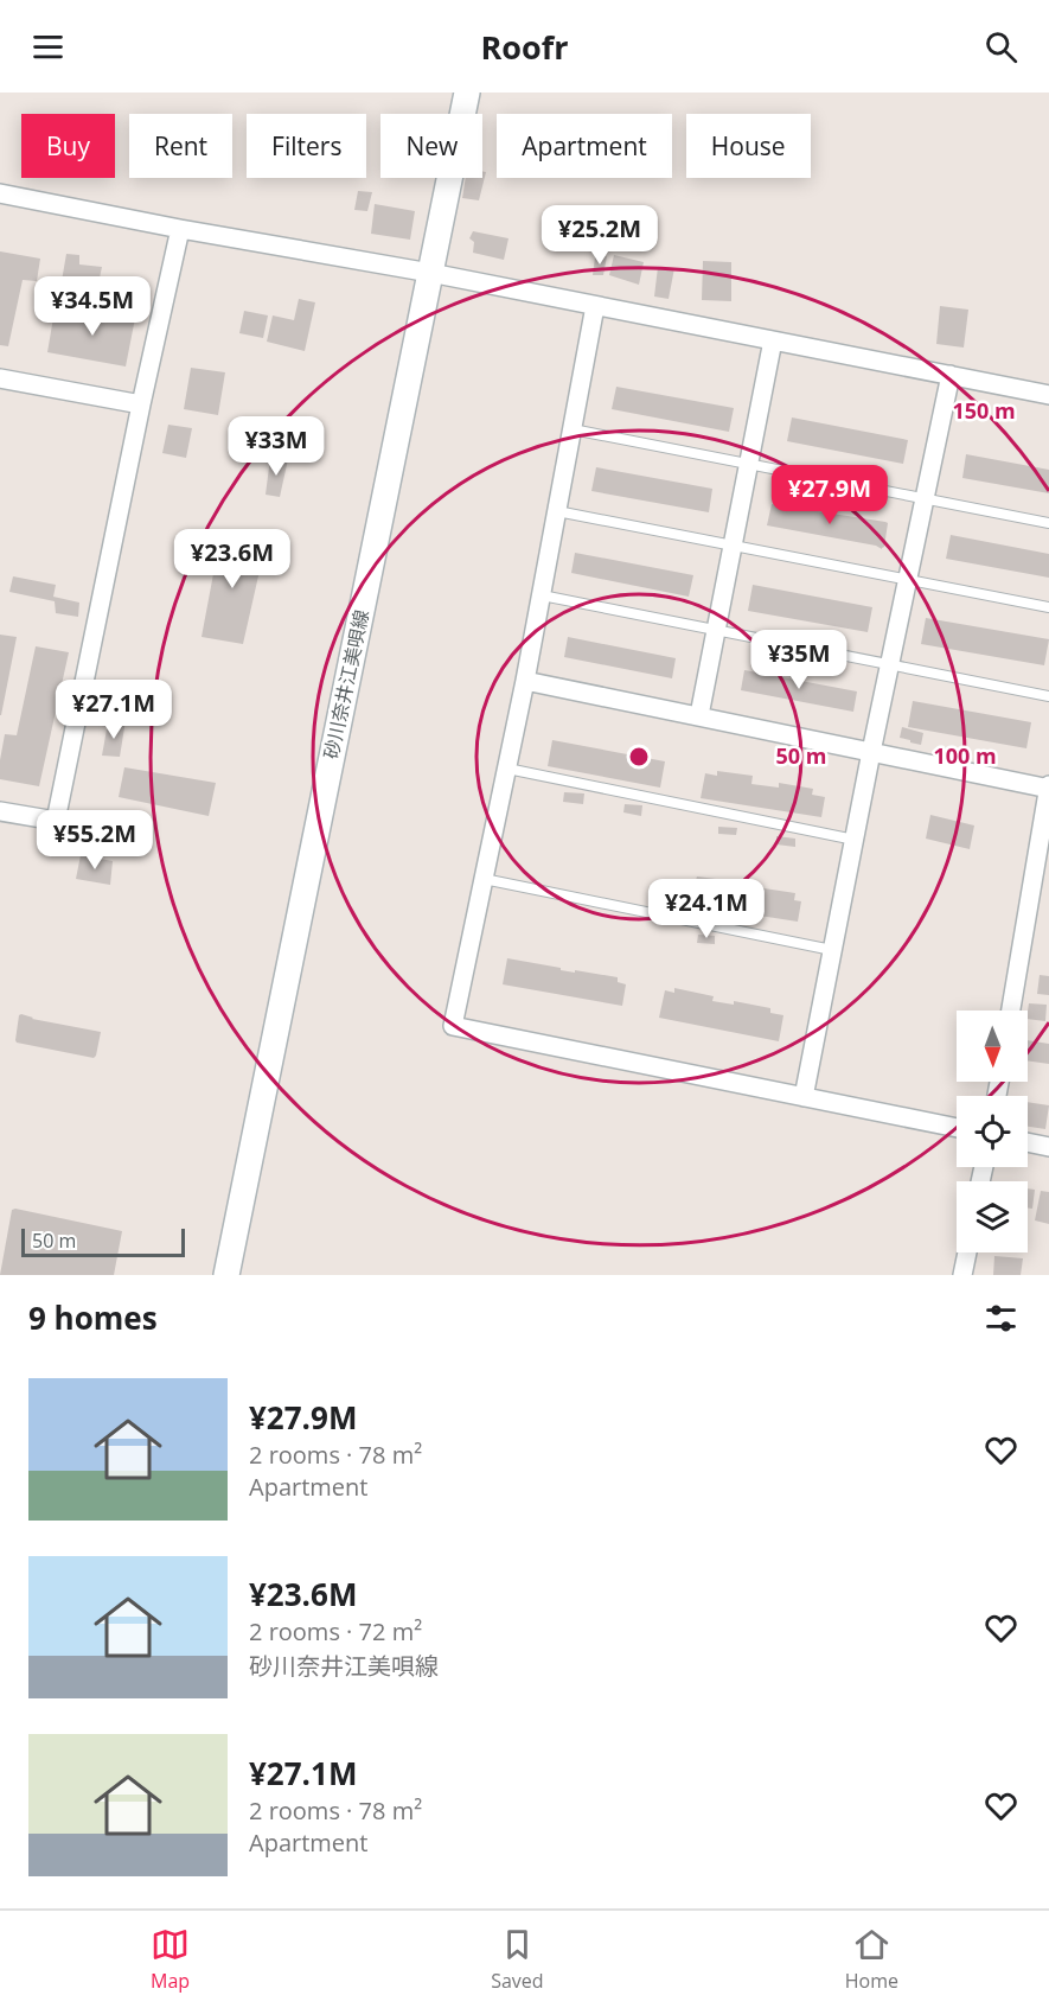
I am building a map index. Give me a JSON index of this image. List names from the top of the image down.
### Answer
{
  "streets": {
    "main road": ["砂川奈井江美唄線"]
  },
  "scale_bar": "50 m",
  "north": "bottom",
  "page": {
    "header": "Roofr",
    "chip": [
      "Buy",
      "Rent",
      "Filters",
      "New",
      "Apartment",
      "House"
    ],
    "price": [
      "¥25.2M",
      "¥34.5M",
      "¥33M",
      "¥27.9M",
      "¥23.6M",
      "¥35M",
      "¥27.1M",
      "¥55.2M",
      "¥24.1M"
    ],
    "scale": "50 m",
    "heading": "9 homes",
    "list": [
      {
        "name": "¥27.9M",
        "note": "2 rooms · 78 m² · Apartment"
      },
      {
        "name": "¥23.6M",
        "note": "2 rooms · 72 m² · 砂川奈井江美唄線"
      },
      {
        "name": "¥27.1M",
        "note": "2 rooms · 78 m² · Apartment"
      }
    ],
    "tabs": ["Map", "Saved", "Home"]
  },
  "rings": ["150 m", "50 m", "100 m"]
}
